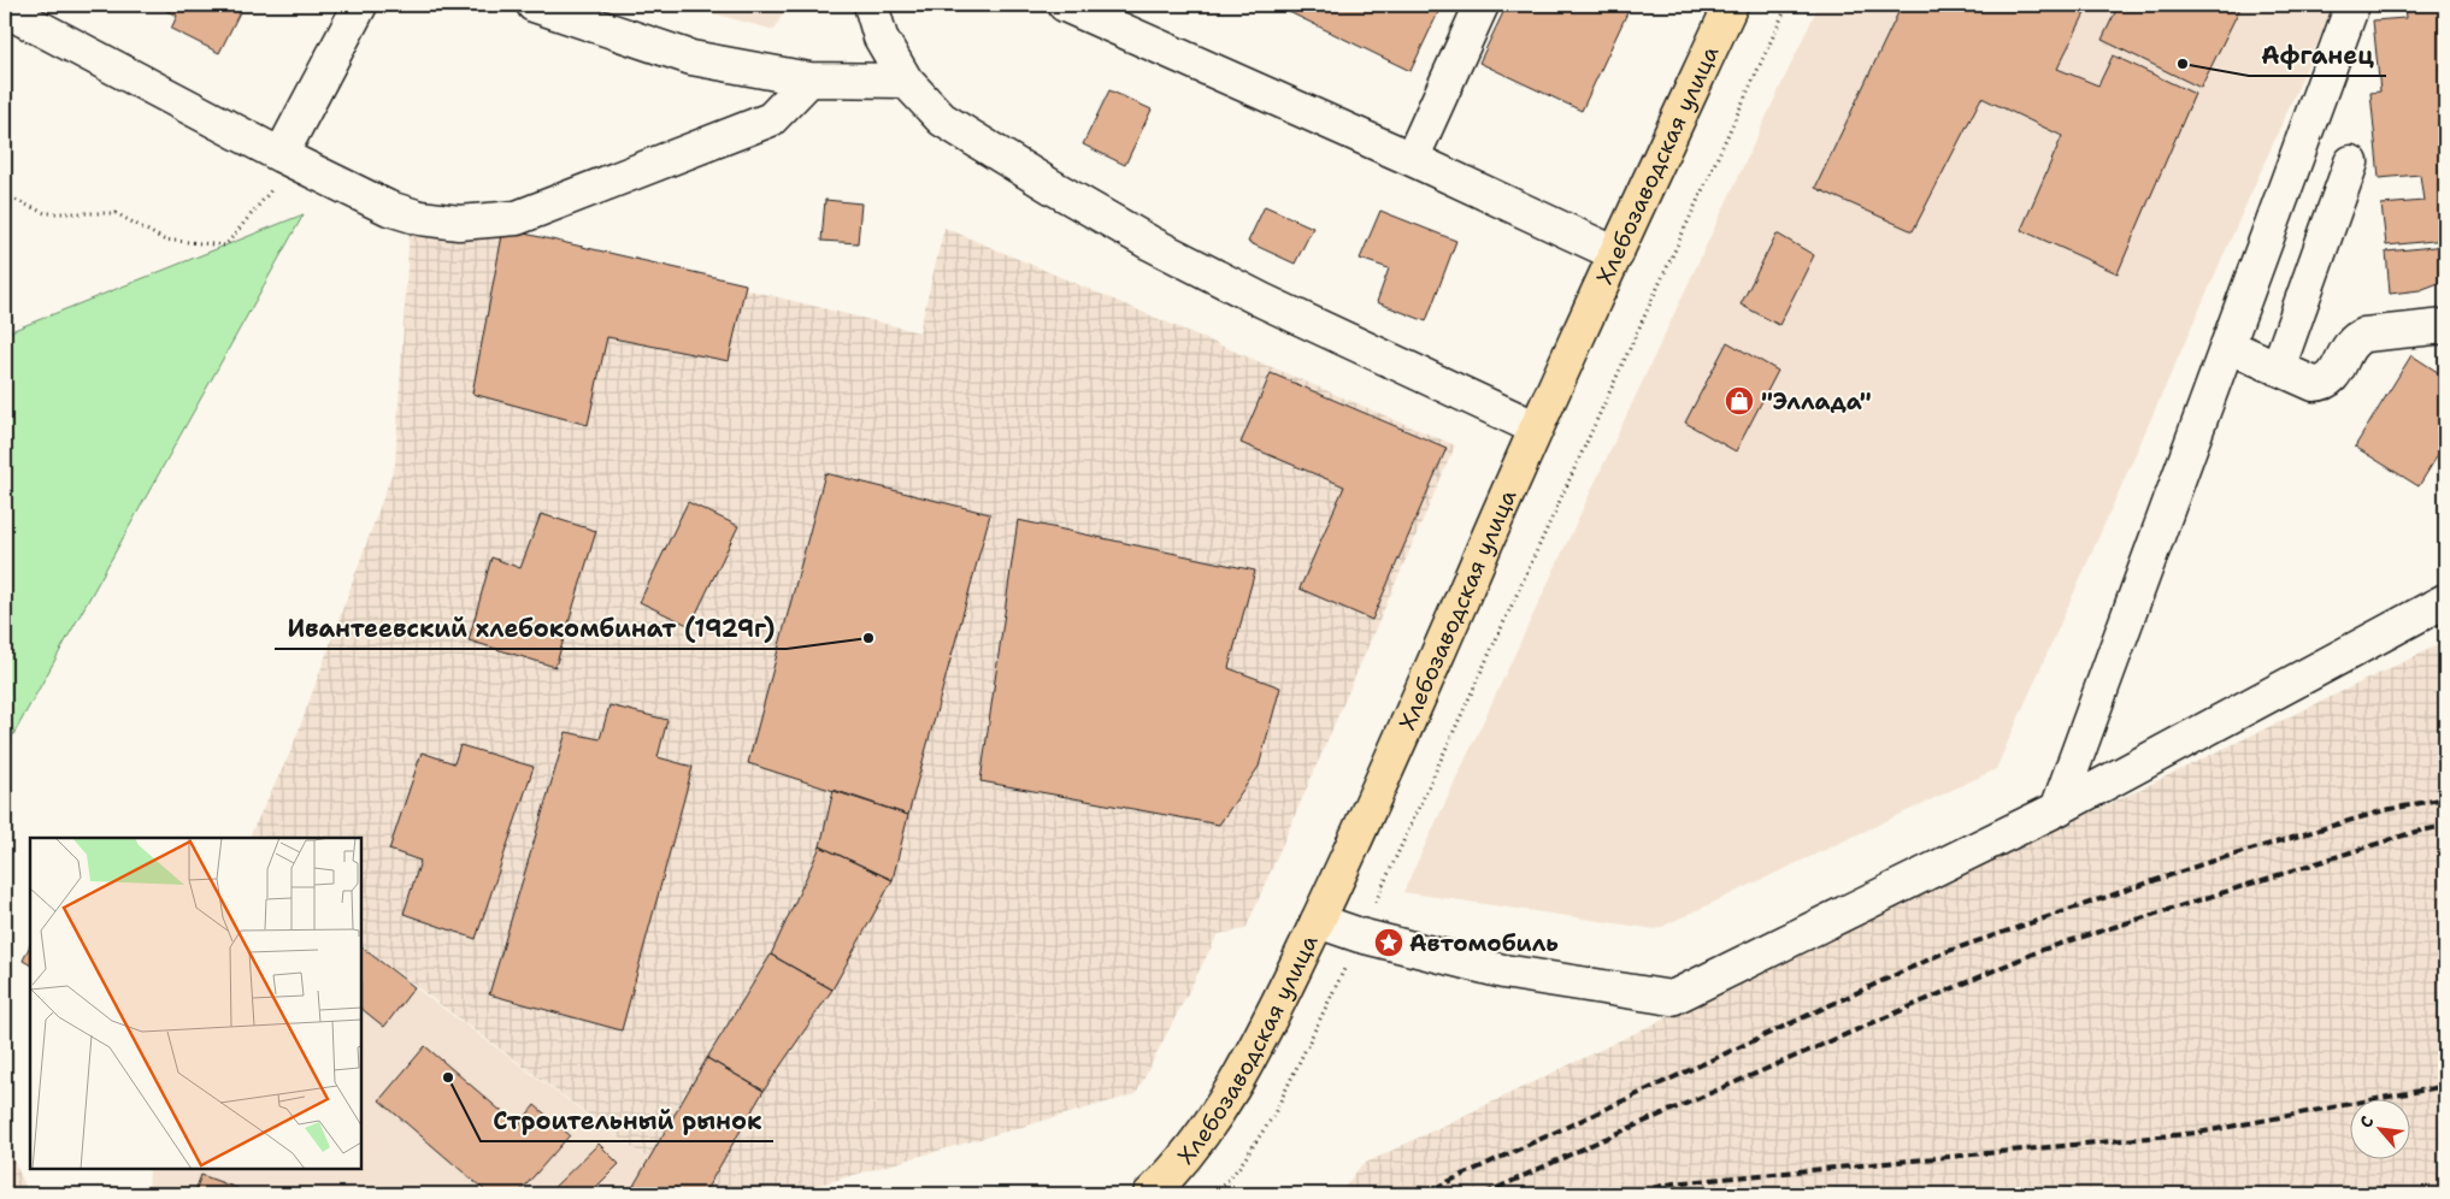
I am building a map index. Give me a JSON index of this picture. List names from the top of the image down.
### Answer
{
  "streets": {
    "main road": ["Хлебозаводская улица"]
  },
  "places": {
    "other": ["Афганец", "Ивантеевский хлебокомбинат (1929г)", "Строительный рынок"],
    "shop": ["\"Эллада\""],
    "place": ["Автомобиль"]
  },
  "north": "top left"
}
